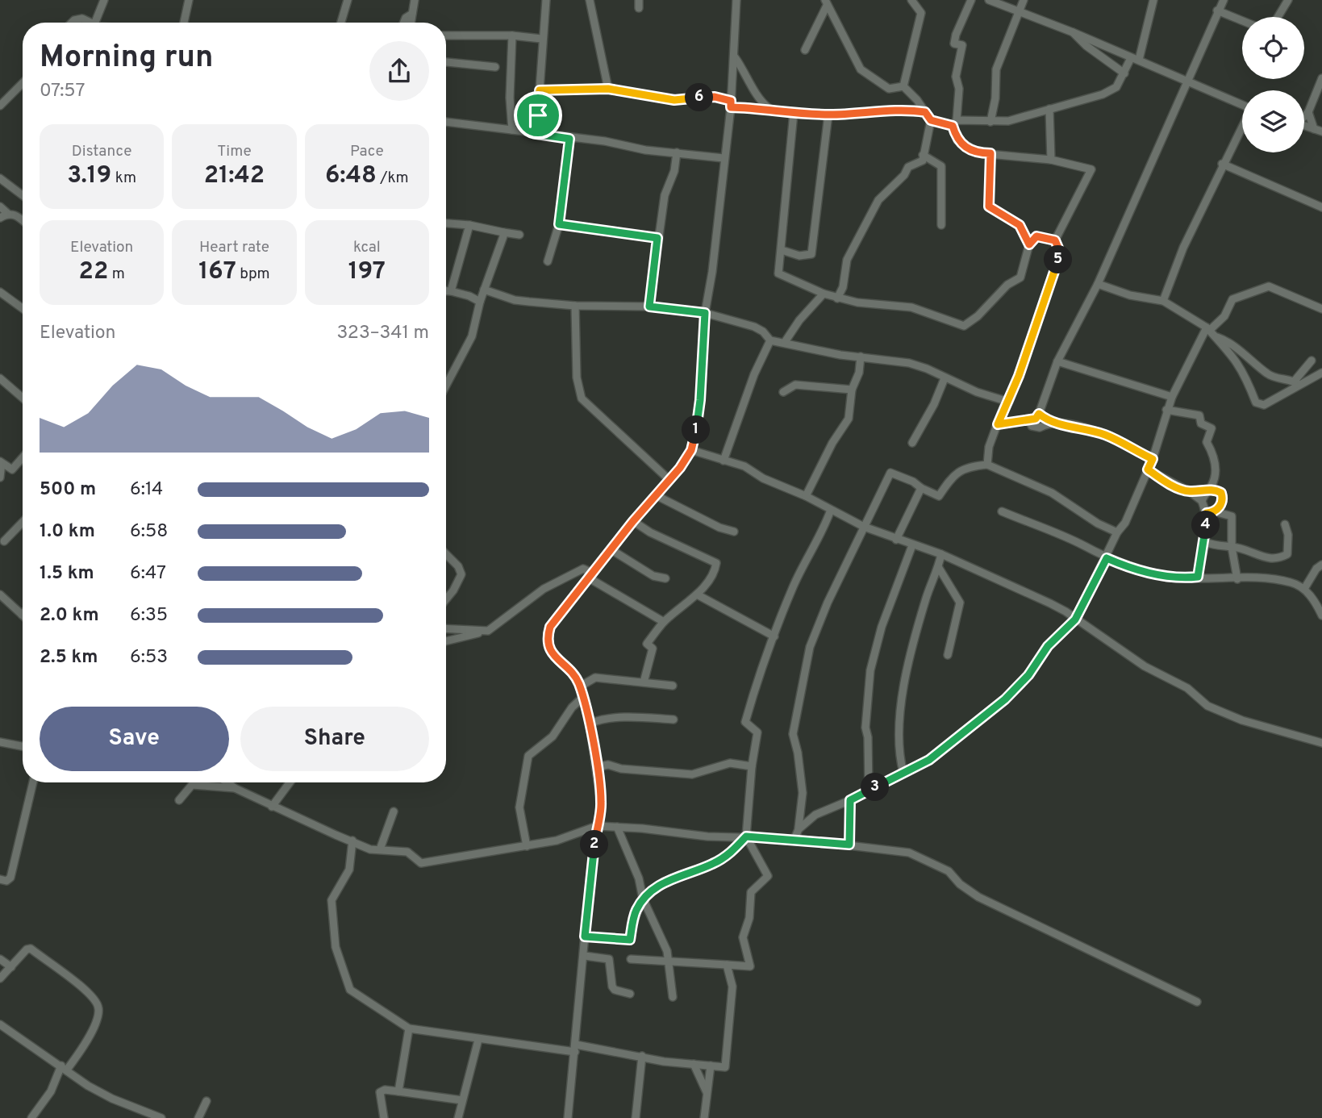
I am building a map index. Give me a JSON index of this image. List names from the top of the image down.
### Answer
{
  "page": {
    "heading": ["Morning run", "07:57"],
    "pins": [
      "6",
      "5",
      "1",
      "4",
      "3",
      "2"
    ],
    "stats": [
      ["Distance", "3.19 km"],
      ["Time", "21:42"],
      ["Pace", "6:48 /km"],
      ["Elevation", "22 m"],
      ["Heart rate", "167 bpm"],
      ["kcal", "197"]
    ],
    "chart": ["Elevation", "323–341 m"],
    "list": [
      {
        "name": "500 m",
        "note": "6:14"
      },
      {
        "name": "1.0 km",
        "note": "6:58"
      },
      {
        "name": "1.5 km",
        "note": "6:47"
      },
      {
        "name": "2.0 km",
        "note": "6:35"
      },
      {
        "name": "2.5 km",
        "note": "6:53"
      }
    ],
    "buttons": ["Save", "Share"]
  }
}
